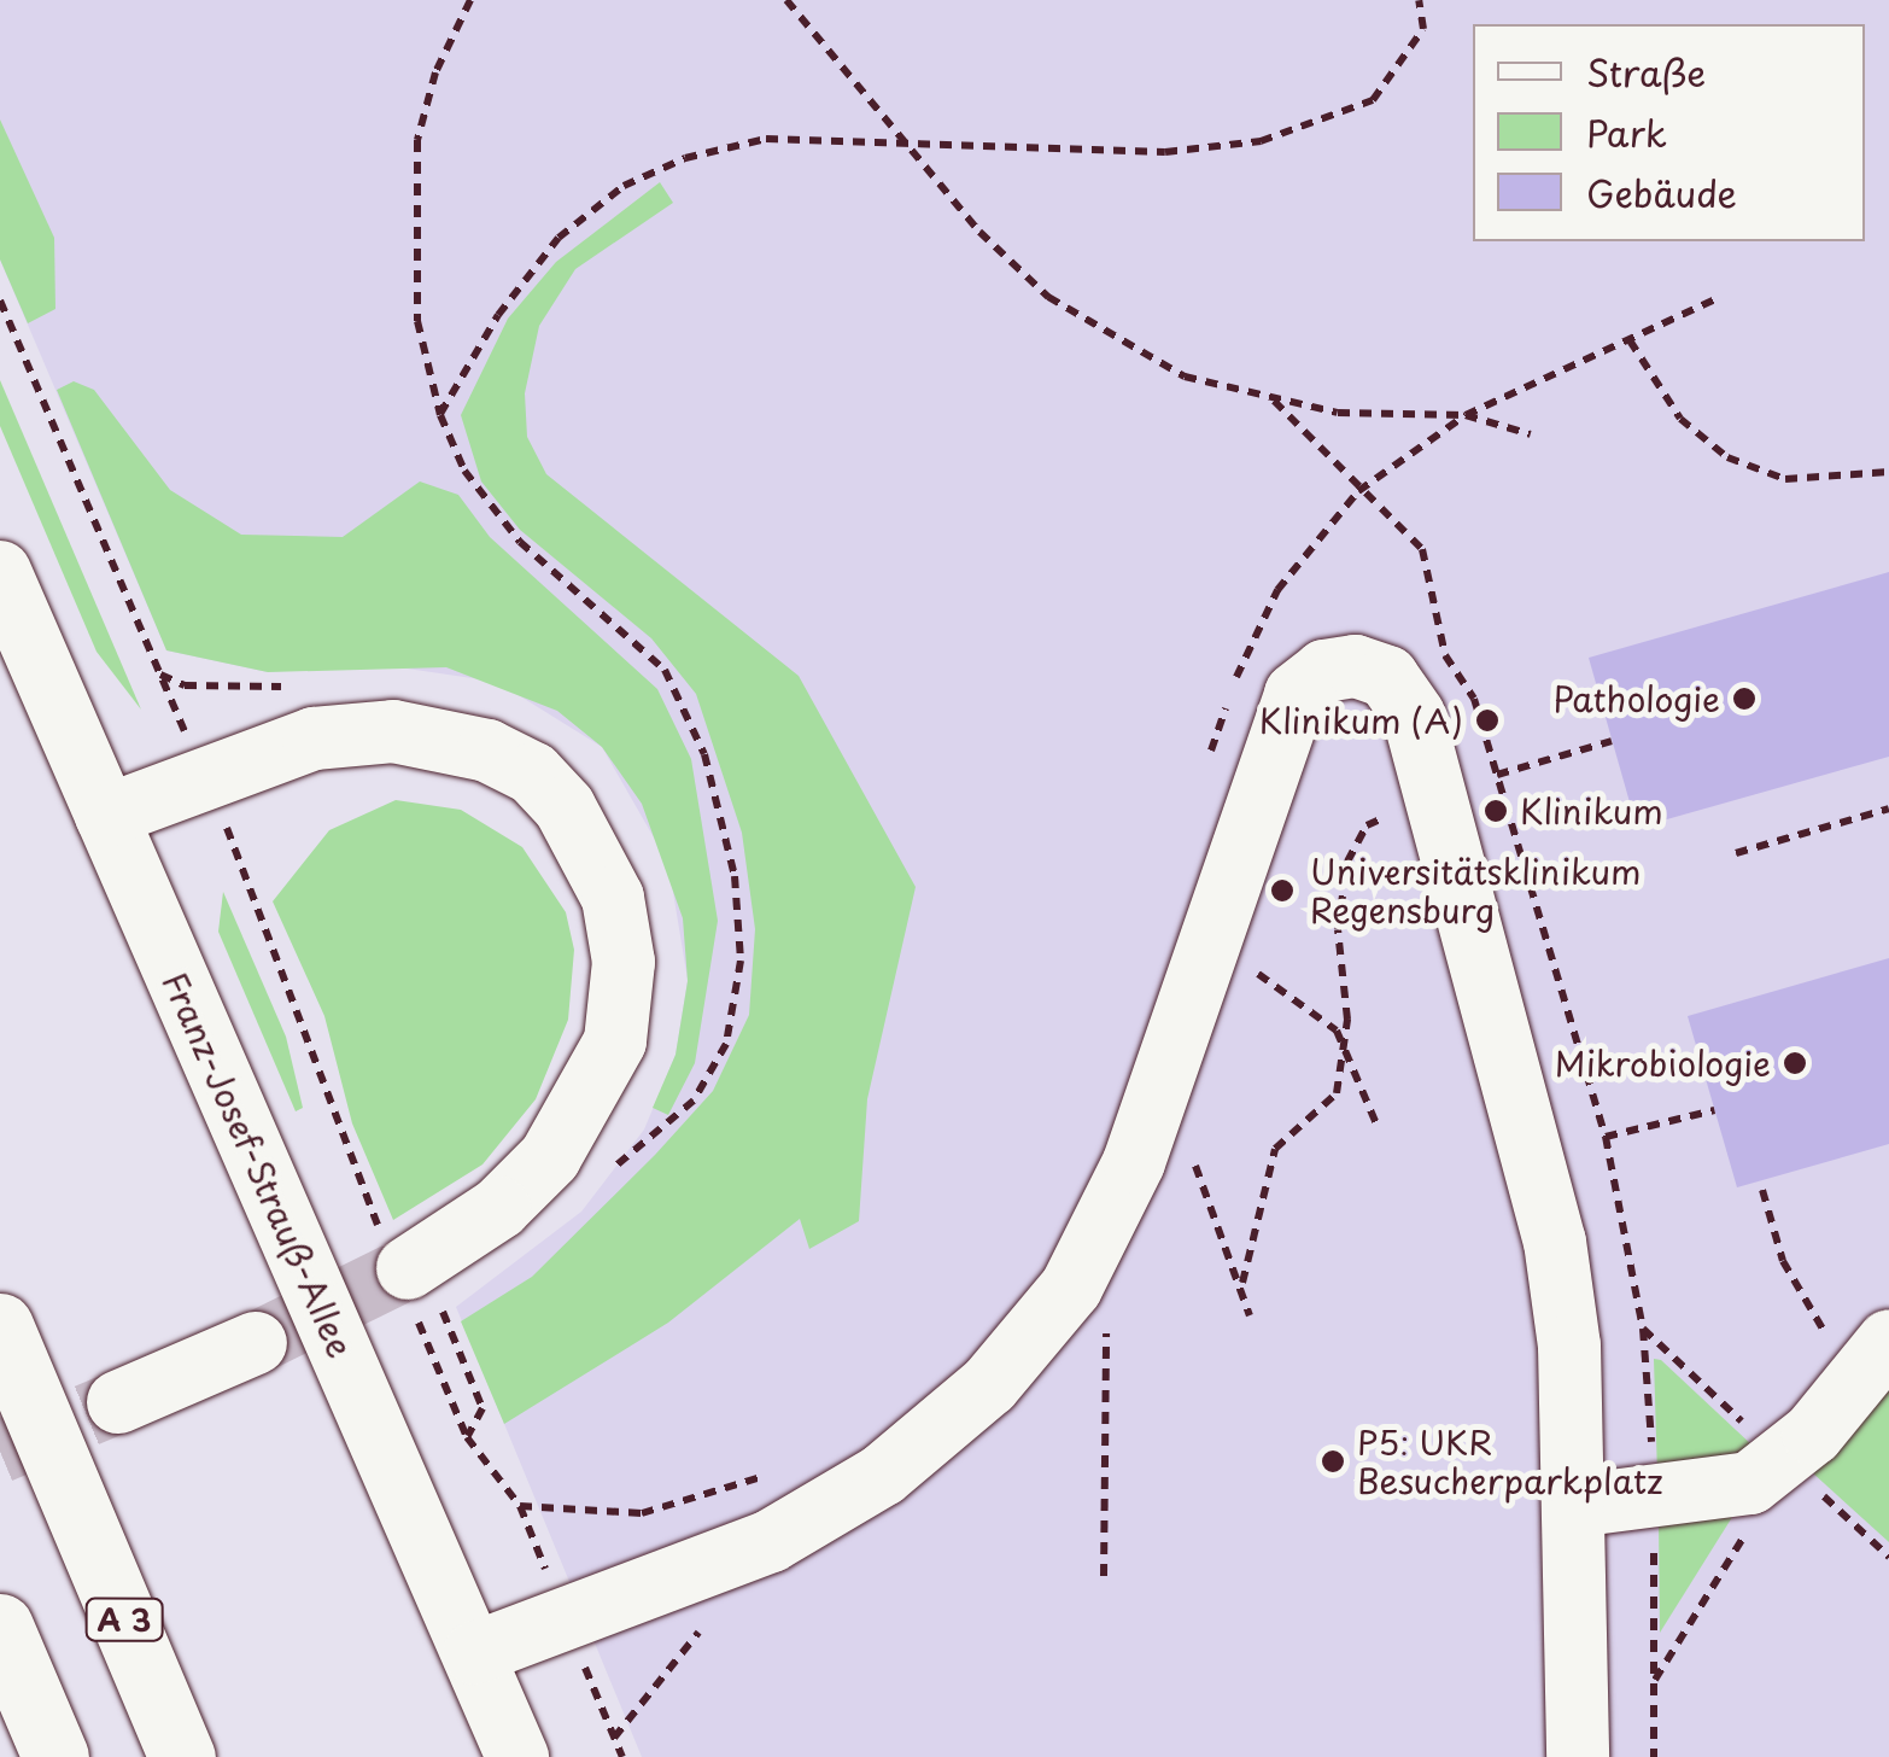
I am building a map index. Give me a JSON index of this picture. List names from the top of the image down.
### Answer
{
  "streets": {
    "highway": ["A 3"],
    "street": ["Franz-Josef-Strauß-Allee"]
  },
  "places": [
    "Pathologie",
    "Klinikum (A)",
    "Klinikum",
    "Universitätsklinikum Regensburg",
    "Mikrobiologie",
    "P5: UKR Besucherparkplatz"
  ],
  "legend": ["Straße", "Park", "Gebäude"]
}
